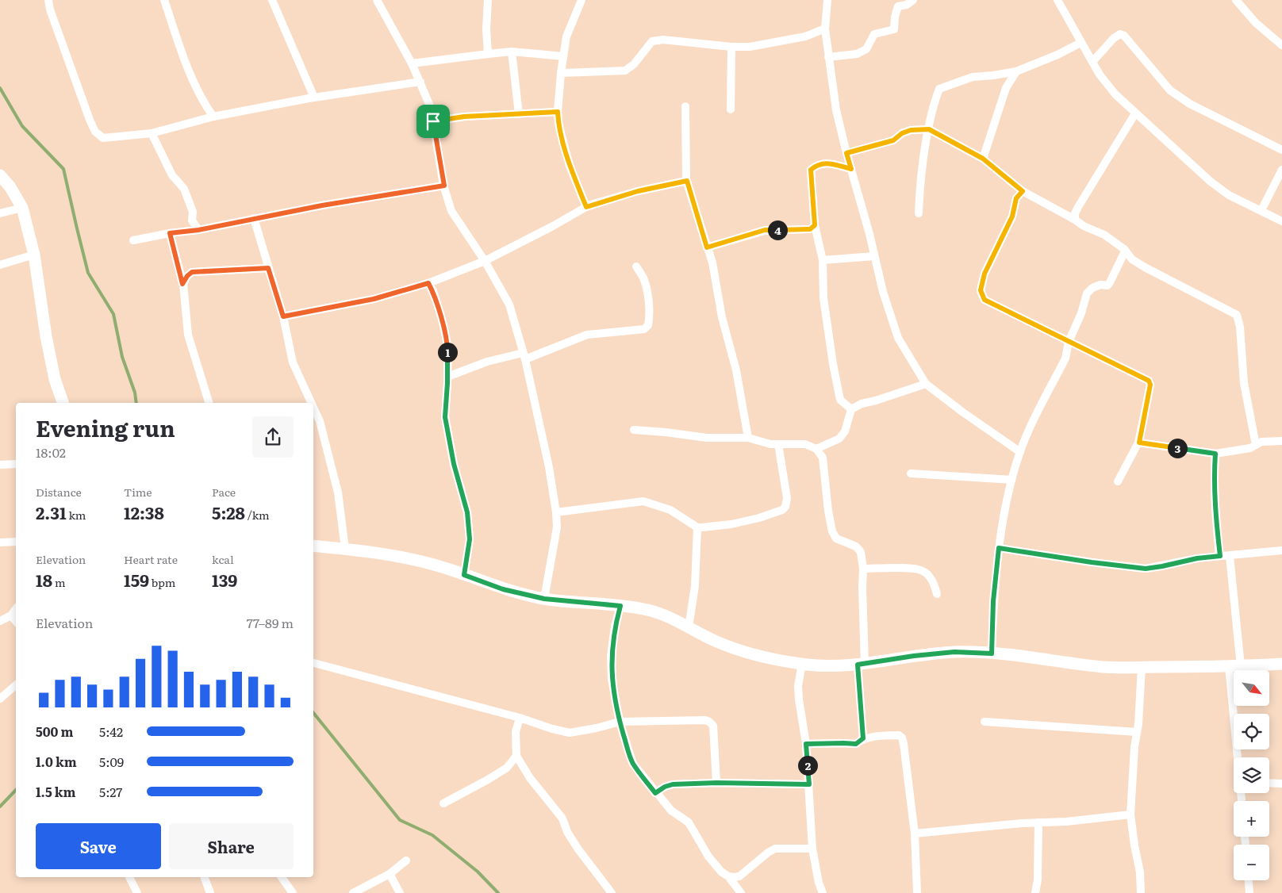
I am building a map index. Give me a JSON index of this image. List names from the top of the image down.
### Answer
{
  "north": "bottom right",
  "page": {
    "pins": [
      "4",
      "1",
      "3",
      "2"
    ],
    "heading": ["Evening run", "18:02"],
    "stats": [
      ["Distance", "2.31 km"],
      ["Time", "12:38"],
      ["Pace", "5:28 /km"],
      ["Elevation", "18 m"],
      ["Heart rate", "159 bpm"],
      ["kcal", "139"]
    ],
    "chart": ["Elevation", "77–89 m"],
    "map_buttons": ["+", "−"],
    "list": [
      {
        "name": "500 m",
        "note": "5:42"
      },
      {
        "name": "1.0 km",
        "note": "5:09"
      },
      {
        "name": "1.5 km",
        "note": "5:27"
      }
    ],
    "buttons": ["Save", "Share"]
  }
}
